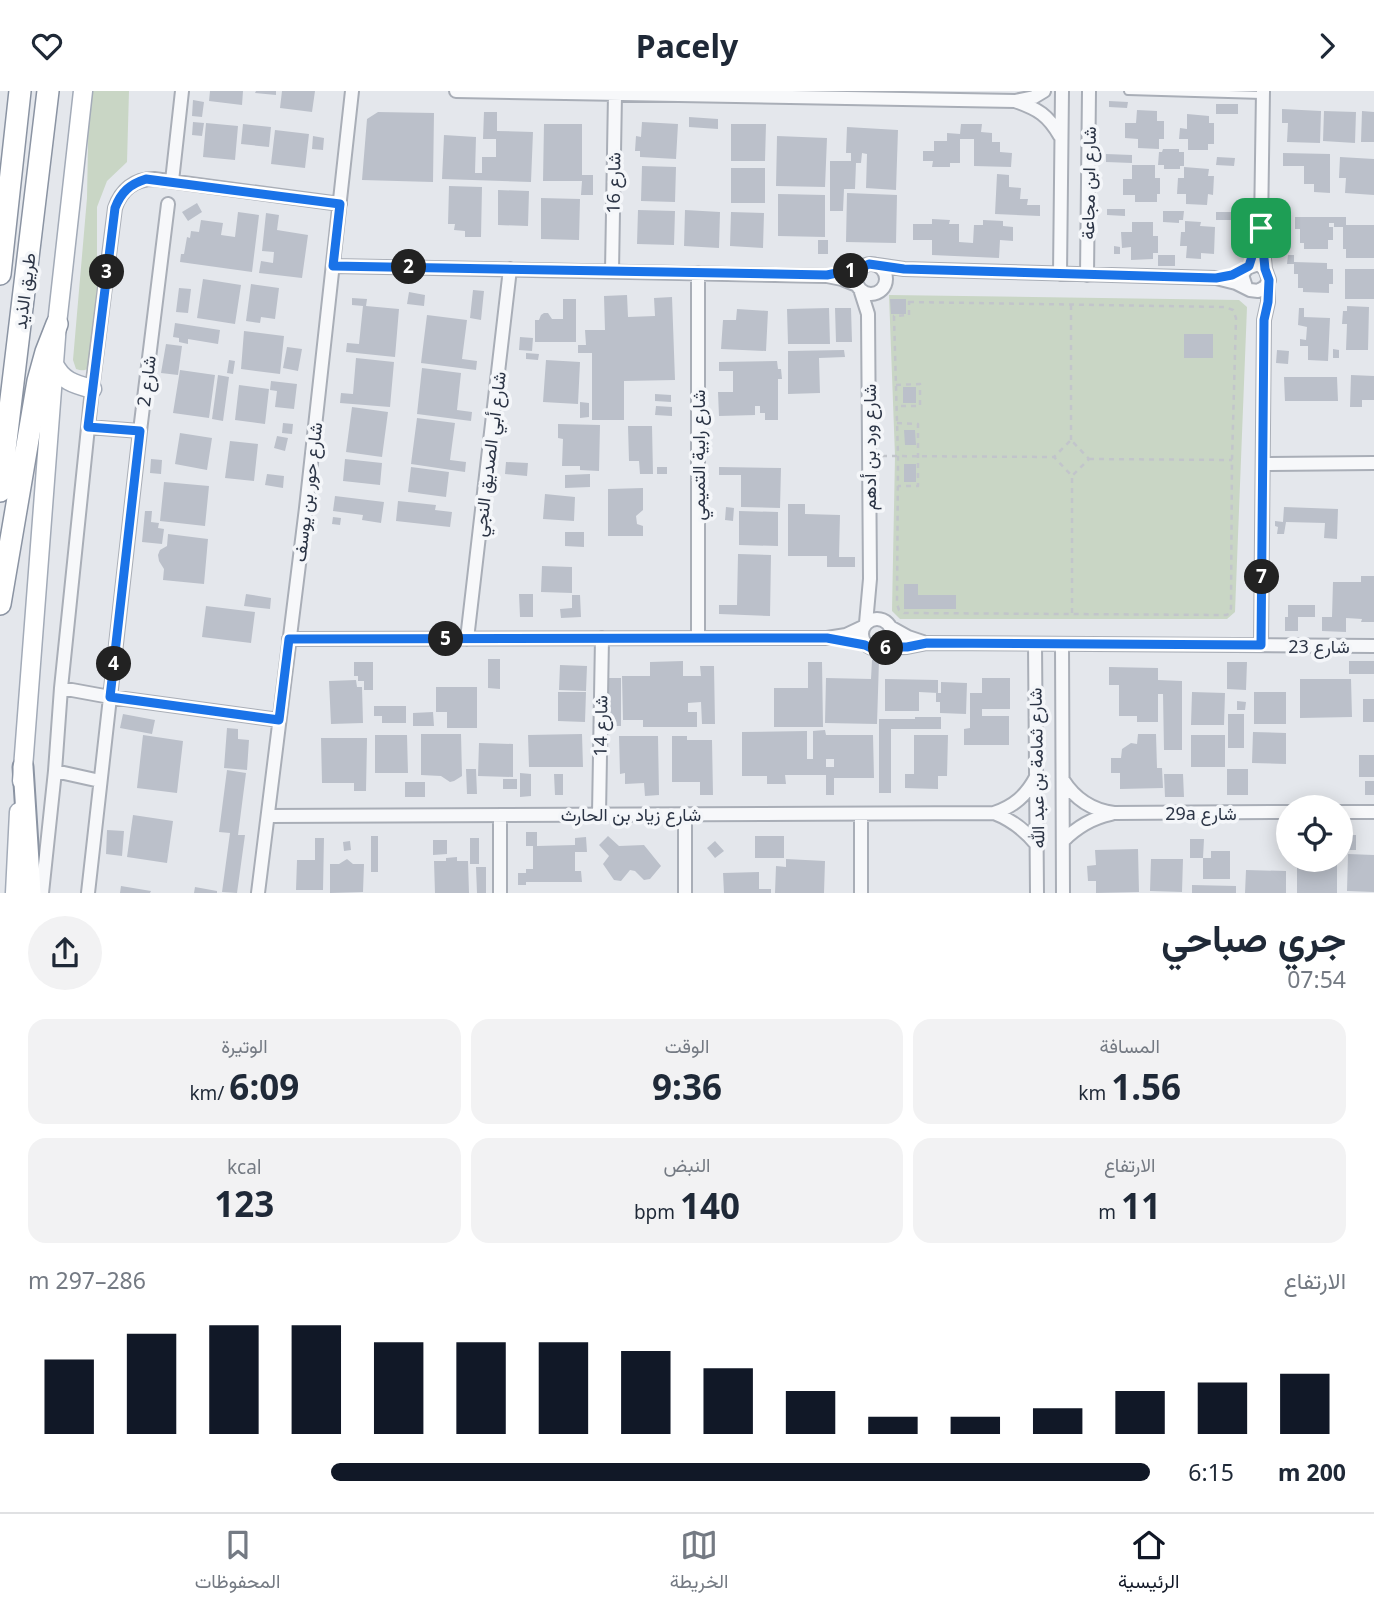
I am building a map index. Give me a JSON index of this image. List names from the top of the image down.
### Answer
{
  "streets": {
    "highway": ["طريق الذيد"],
    "street": [
      "شارع 16",
      "شارع ابن مجاعة",
      "شارع 2",
      "شارع ورد بن أدهم",
      "شارع أبي الصديق النجي",
      "شارع رابية التميمي",
      "شارع حور بن يوسف",
      "شارع 23",
      "شارع 14",
      "شارع ثمامة بن عبد الله",
      "29a شارع",
      "شارع زياد بن الحارث"
    ]
  },
  "crossings": [
    ["شارع ورد بن أدهم", "شارع 23"],
    ["شارع حور بن يوسف", "شارع زياد بن الحارث"],
    ["شارع 23", "شارع ثمامة بن عبد الله"],
    ["شارع 14", "شارع زياد بن الحارث"],
    ["شارع ثمامة بن عبد الله", "29a شارع"],
    ["شارع ثمامة بن عبد الله", "شارع زياد بن الحارث"]
  ],
  "page": {
    "header": "Pacely",
    "pins": [
      "2",
      "1",
      "3",
      "7",
      "5",
      "6",
      "4"
    ],
    "heading": ["جري صباحي", "07:54"],
    "stats": [
      ["المسافة", "1.56 km"],
      ["الوقت", "9:36"],
      ["الوتيرة", "6:09 /km"],
      ["الارتفاع", "11 m"],
      ["النبض", "140 bpm"],
      ["kcal", "123"]
    ],
    "chart": ["الارتفاع", "286–297 m"],
    "list": [
      {
        "name": "200 m",
        "note": "6:15"
      }
    ],
    "tabs": ["الرئيسية", "الخريطة", "المحفوظات"]
  }
}
